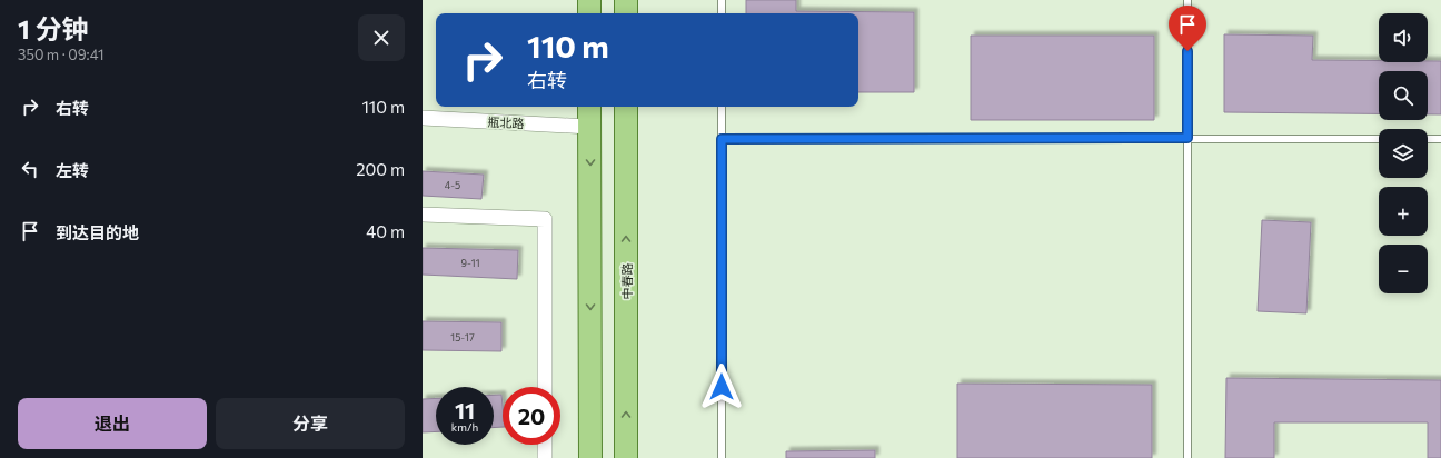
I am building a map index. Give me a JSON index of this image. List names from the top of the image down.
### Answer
{
  "streets": {
    "main road": ["中春路"],
    "street": ["瓶北路"]
  },
  "house_numbers": ["4-5", "9-11", "15-17"],
  "page": {
    "heading": ["1 分钟", "350 m · 09:41"],
    "map_buttons": ["+", "−"],
    "turn": ["110 m", "右转"],
    "list": [
      {
        "name": "右转",
        "value": "110 m"
      },
      {
        "name": "左转",
        "value": "200 m"
      },
      {
        "name": "到达目的地",
        "value": "40 m"
      }
    ],
    "speed": "11 km/h",
    "limit": "20",
    "buttons": ["退出", "分享"]
  }
}
